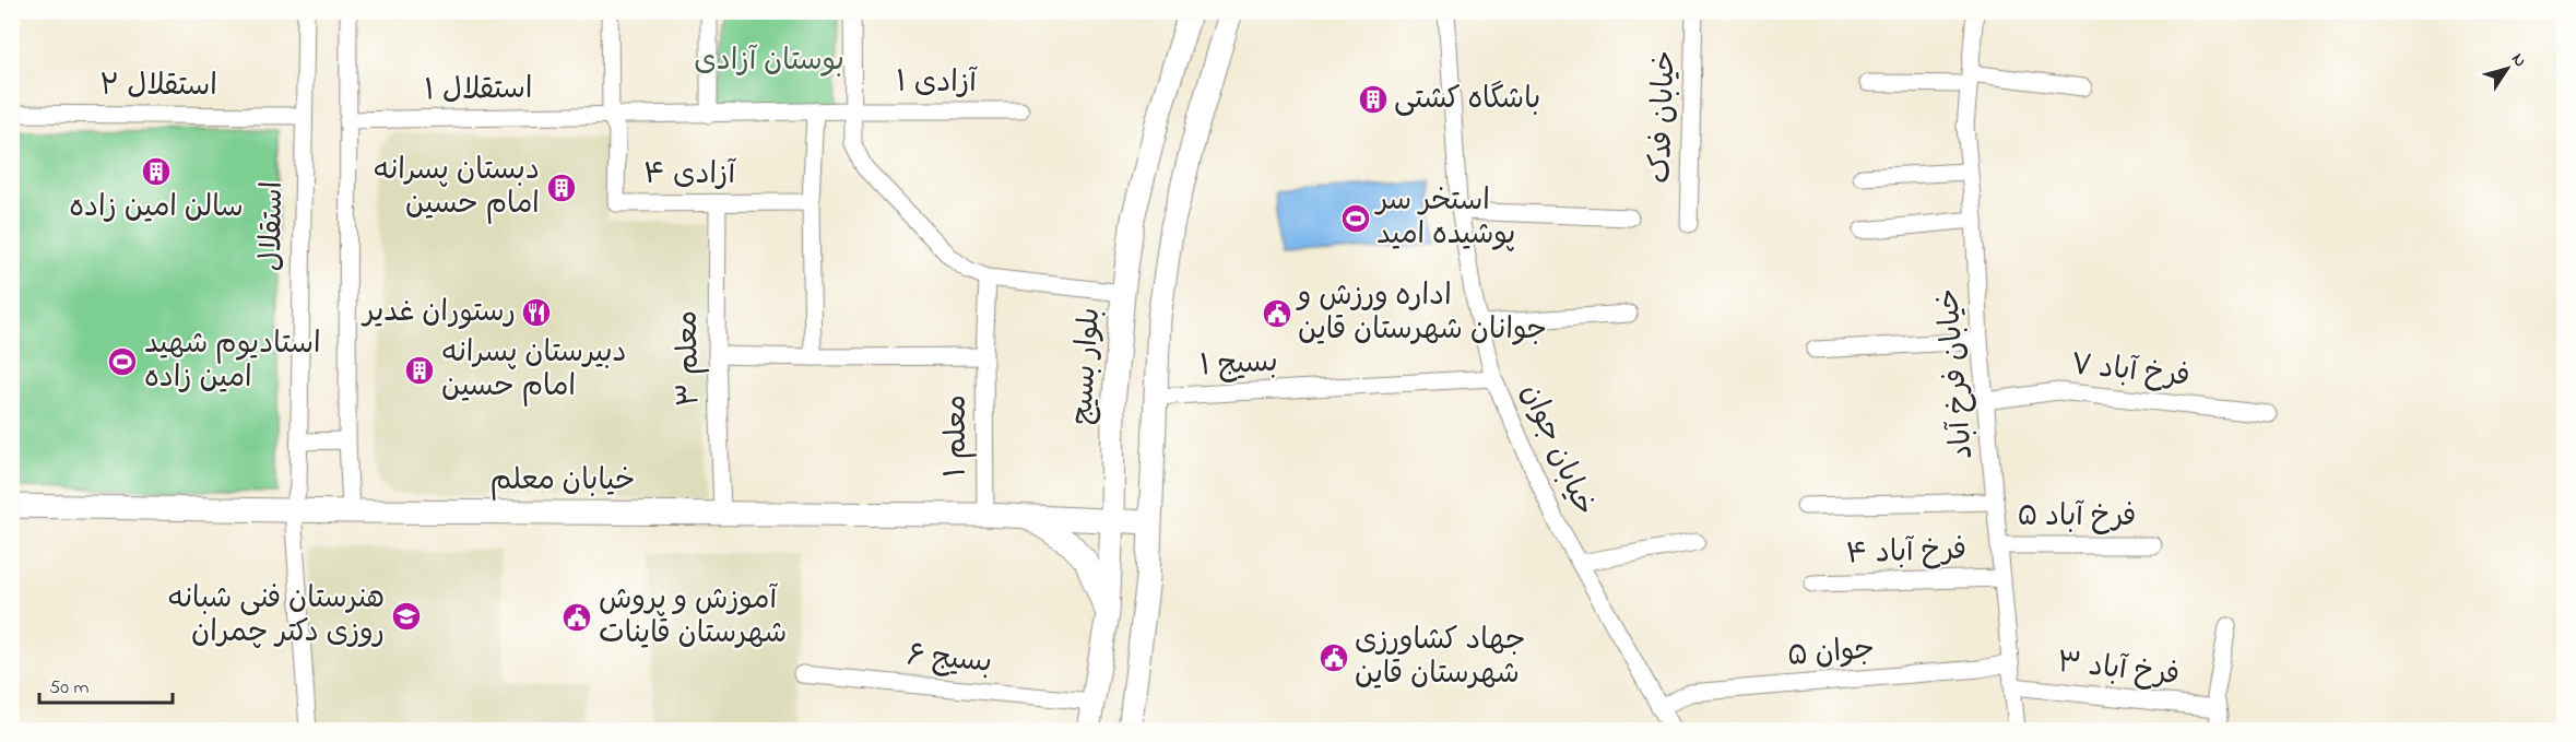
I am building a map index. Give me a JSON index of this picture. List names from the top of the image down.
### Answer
{
  "streets": {
    "main road": ["بلوار بسیج", "خیابان معلم"],
    "street": [
      "آزادی ۱",
      "استقلال ۲",
      "استقلال ۱",
      "خیابان فدک",
      "آزادی ۴",
      "استقلال",
      "معلم ۳",
      "بسیج ۱",
      "فرخ آباد ۷",
      "خیابان فرخ آباد",
      "معلم ۱",
      "خیابان جوان",
      "فرخ آباد ۵",
      "فرخ آباد ۴",
      "جوان ۵",
      "بسیج ۶",
      "فرخ آباد ۳"
    ]
  },
  "crossings": [
    ["آزادی ۱", "استقلال ۱"],
    ["استقلال ۲", "استقلال"],
    ["استقلال ۱", "آزادی ۴"],
    ["آزادی ۴", "معلم ۳"],
    ["استقلال", "خیابان معلم"],
    ["معلم ۳", "خیابان معلم"],
    ["بسیج ۱", "خیابان جوان"],
    ["بلوار بسیج", "خیابان معلم"],
    ["بلوار بسیج", "بسیج ۶"],
    ["فرخ آباد ۷", "خیابان فرخ آباد"],
    ["خیابان فرخ آباد", "فرخ آباد ۵"],
    ["خیابان فرخ آباد", "فرخ آباد ۴"],
    ["خیابان فرخ آباد", "جوان ۵"],
    ["خیابان فرخ آباد", "فرخ آباد ۳"],
    ["معلم ۱", "خیابان معلم"],
    ["خیابان جوان", "جوان ۵"]
  ],
  "parks": ["بوستان آزادی"],
  "places": {
    "building": [
      "باشگاه کشتی",
      "سالن امین زاده",
      "دبستان پسرانه امام حسین",
      "دبیرستان پسرانه امام حسین"
    ],
    "sports": ["استخر سر پوشیده امید", "استادیوم شهید امین زاده"],
    "restaurant": ["رستوران غدیر"],
    "public building": ["اداره ورزش و جوانان شهرستان قاین", "آموزش و پروش شهرستان قاینات", "جهاد کشاورزی شهرستان قاین"],
    "school or university": ["هنرستان فنی شبانه روزی دکتر چمران"]
  },
  "scale_bar": "50 m",
  "north": "top right"
}
